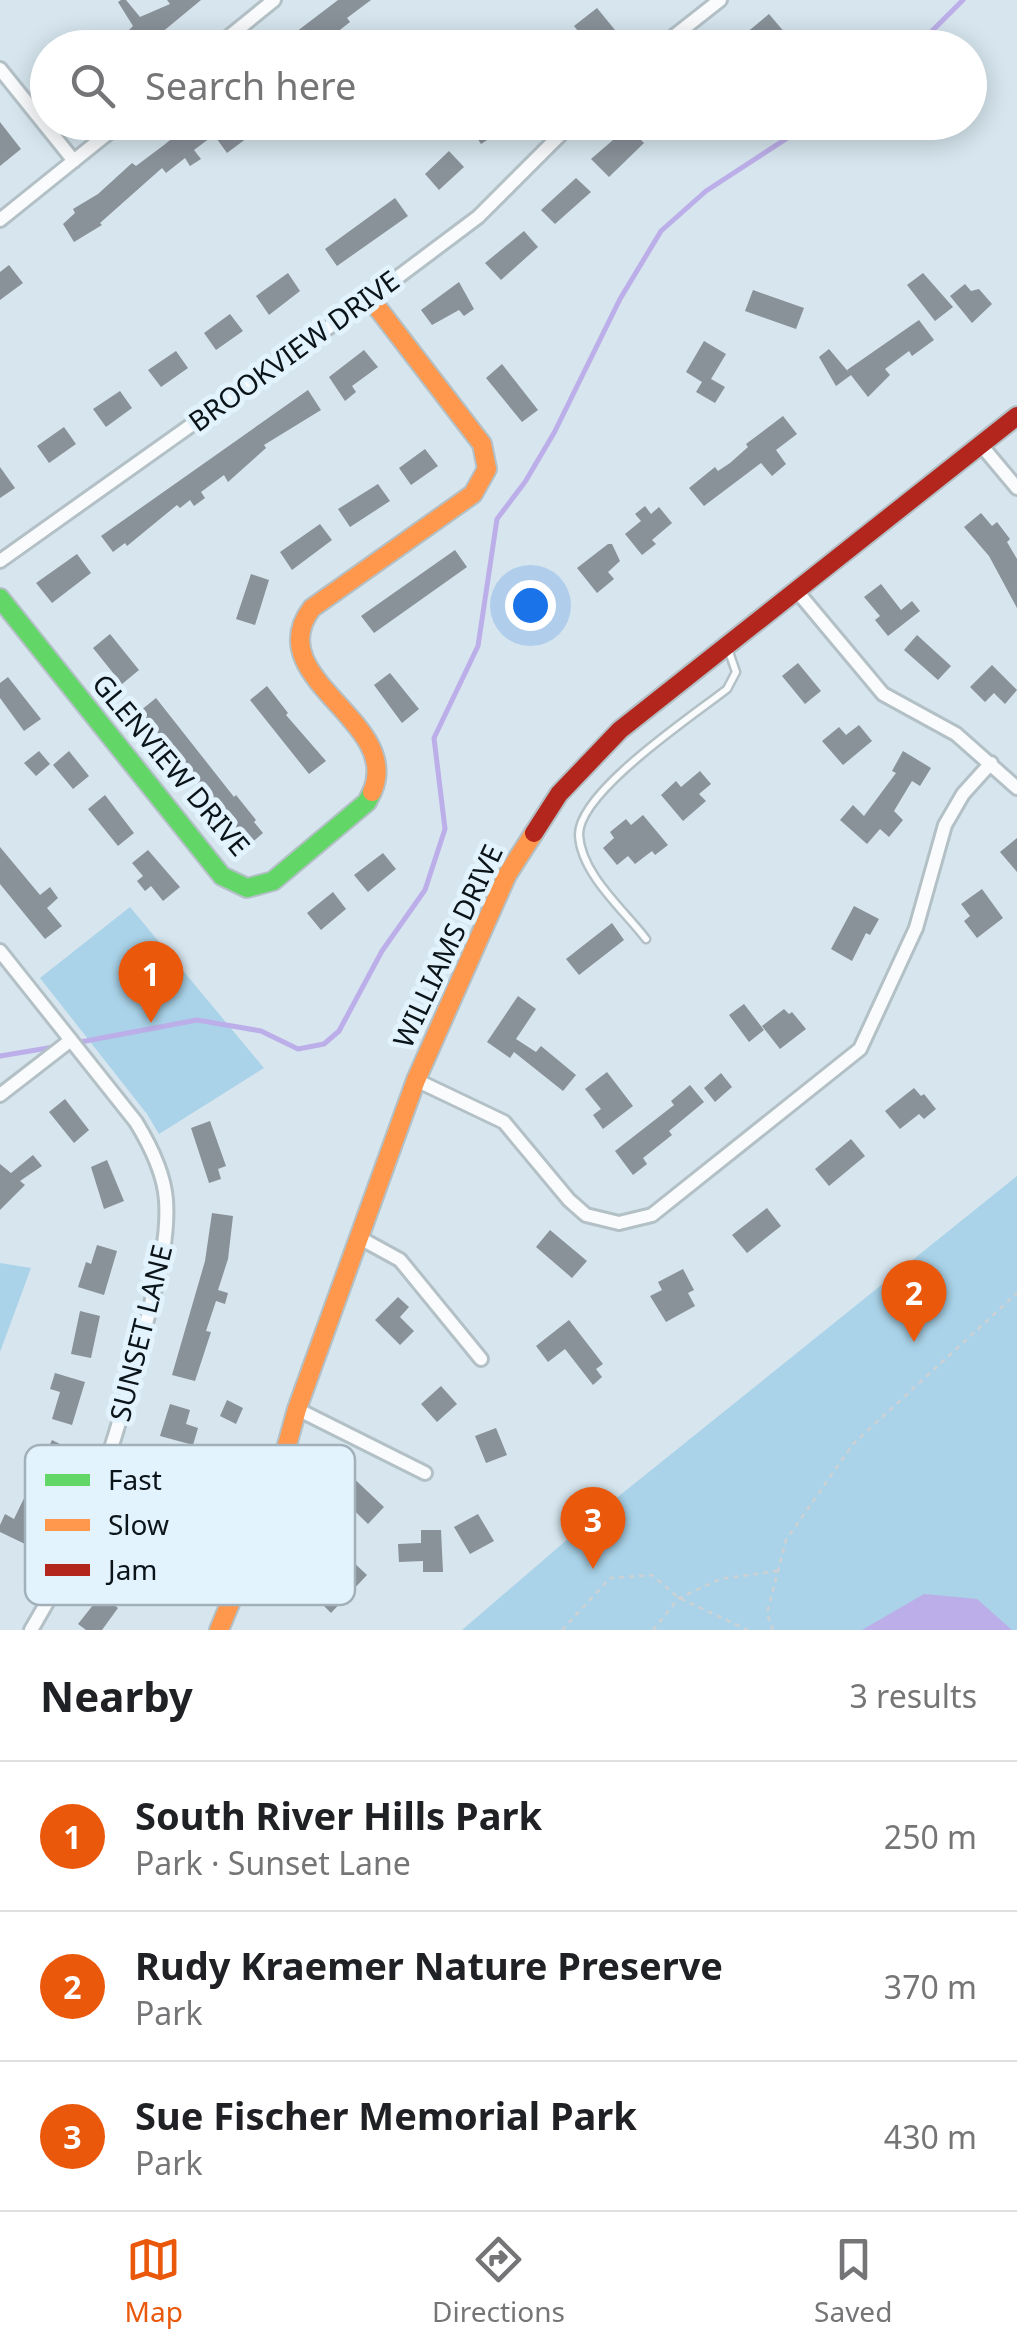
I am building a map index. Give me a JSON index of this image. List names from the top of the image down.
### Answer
{
  "streets": {
    "main road": ["GLENVIEW DRIVE", "WILLIAMS DRIVE"],
    "street": ["BROOKVIEW DRIVE", "SUNSET LANE"]
  },
  "crossings": [
    ["BROOKVIEW DRIVE", "GLENVIEW DRIVE"]
  ],
  "legend": ["Fast", "Slow", "Jam"],
  "page": {
    "search": "Search here",
    "pins": ["1", "2", "3"],
    "heading": ["Nearby", "3 results"],
    "list": [
      {
        "mark": "1",
        "name": "South River Hills Park",
        "note": "Park · Sunset Lane",
        "value": "250 m"
      },
      {
        "mark": "2",
        "name": "Rudy Kraemer Nature Preserve",
        "note": "Park",
        "value": "370 m"
      },
      {
        "mark": "3",
        "name": "Sue Fischer Memorial Park",
        "note": "Park",
        "value": "430 m"
      }
    ],
    "nav": ["Map", "Directions", "Saved"]
  }
}
